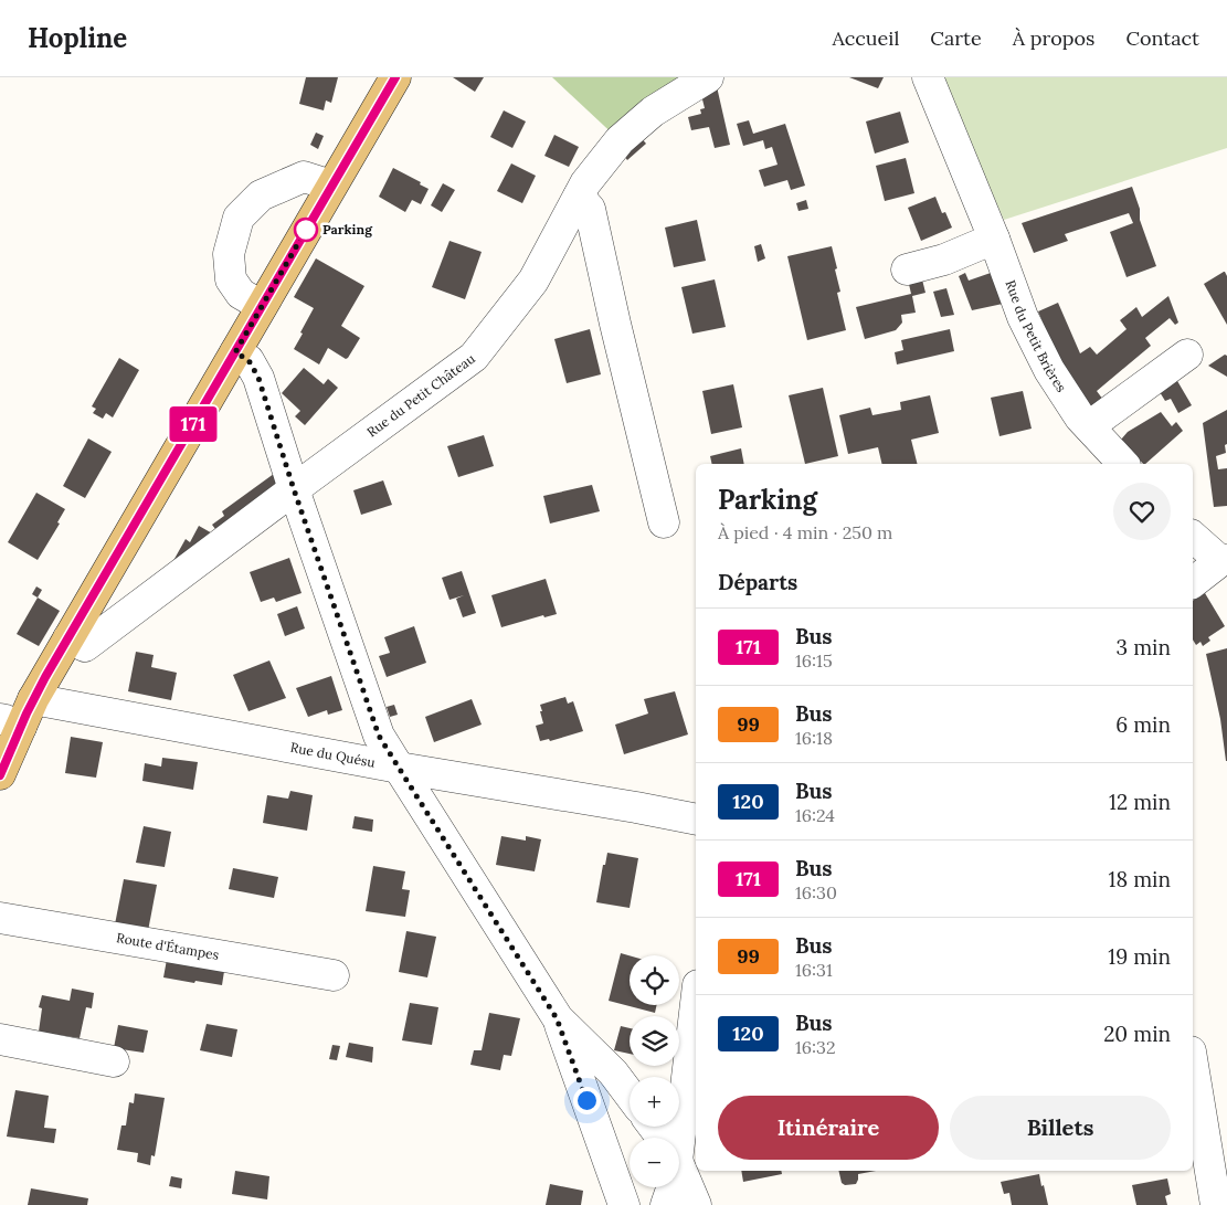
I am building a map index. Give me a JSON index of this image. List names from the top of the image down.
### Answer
{
  "streets": {
    "street": [
      "Rue du Petit Brières",
      "Rue du Petit Château",
      "Rue du Quésu",
      "Route d'Étampes"
    ]
  },
  "places": ["Parking"],
  "lines": ["bus line 171"],
  "page": {
    "header": "Hopline",
    "nav": [
      "Accueil",
      "Carte",
      "À propos",
      "Contact"
    ],
    "on_map": "171",
    "heading": [
      ["Parking", "À pied · 4 min · 250 m"],
      "Départs"
    ],
    "list": [
      {
        "mark": "171",
        "name": "Bus",
        "note": "16:15",
        "value": "3 min"
      },
      {
        "mark": "99",
        "name": "Bus",
        "note": "16:18",
        "value": "6 min"
      },
      {
        "mark": "120",
        "name": "Bus",
        "note": "16:24",
        "value": "12 min"
      },
      {
        "mark": "171",
        "name": "Bus",
        "note": "16:30",
        "value": "18 min"
      },
      {
        "mark": "99",
        "name": "Bus",
        "note": "16:31",
        "value": "19 min"
      },
      {
        "mark": "120",
        "name": "Bus",
        "note": "16:32",
        "value": "20 min"
      }
    ],
    "map_buttons": ["+", "−"],
    "buttons": ["Itinéraire", "Billets"]
  }
}
